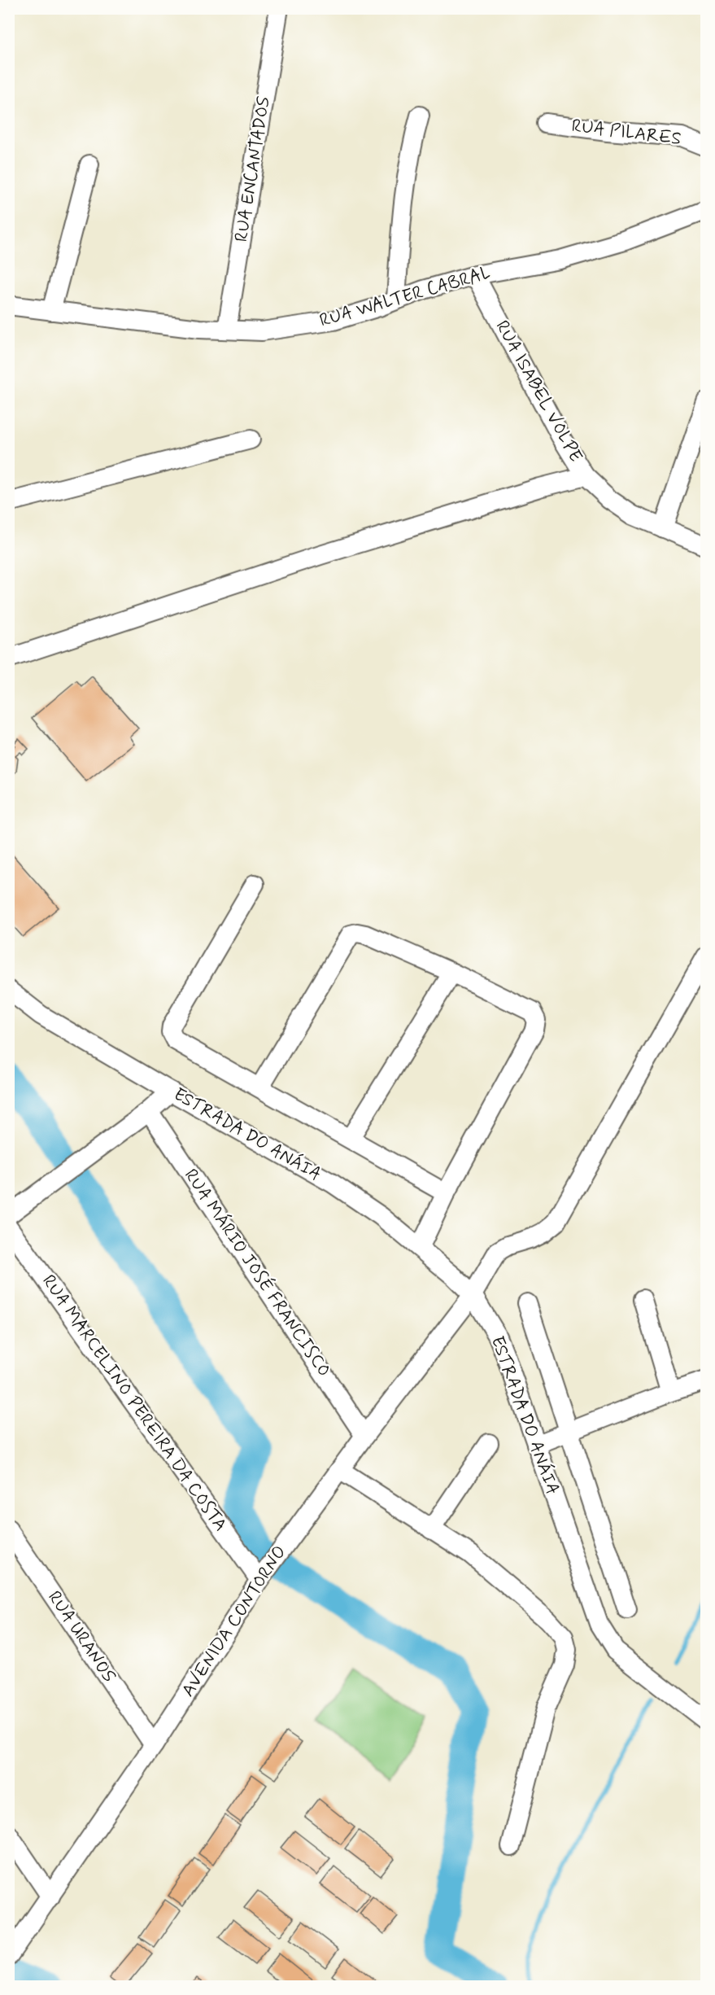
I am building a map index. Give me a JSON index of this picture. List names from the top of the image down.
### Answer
{
  "streets": {
    "street": [
      "RUA PILARES",
      "RUA ENCANTADOS",
      "RUA WALTER CABRAL",
      "RUA ISABEL VOLPE",
      "ESTRADA DO ANÁIA",
      "RUA MÁRIO JOSÉ FRANCISCO",
      "RUA MARCELINO PEREIRA DA COSTA",
      "AVENIDA CONTORNO",
      "RUA URANOS"
    ]
  },
  "crossings": [
    ["RUA ENCANTADOS", "RUA WALTER CABRAL"],
    ["RUA WALTER CABRAL", "RUA ISABEL VOLPE"],
    ["ESTRADA DO ANÁIA", "AVENIDA CONTORNO"],
    ["RUA MÁRIO JOSÉ FRANCISCO", "AVENIDA CONTORNO"],
    ["RUA MARCELINO PEREIRA DA COSTA", "AVENIDA CONTORNO"],
    ["AVENIDA CONTORNO", "RUA URANOS"]
  ]
}
